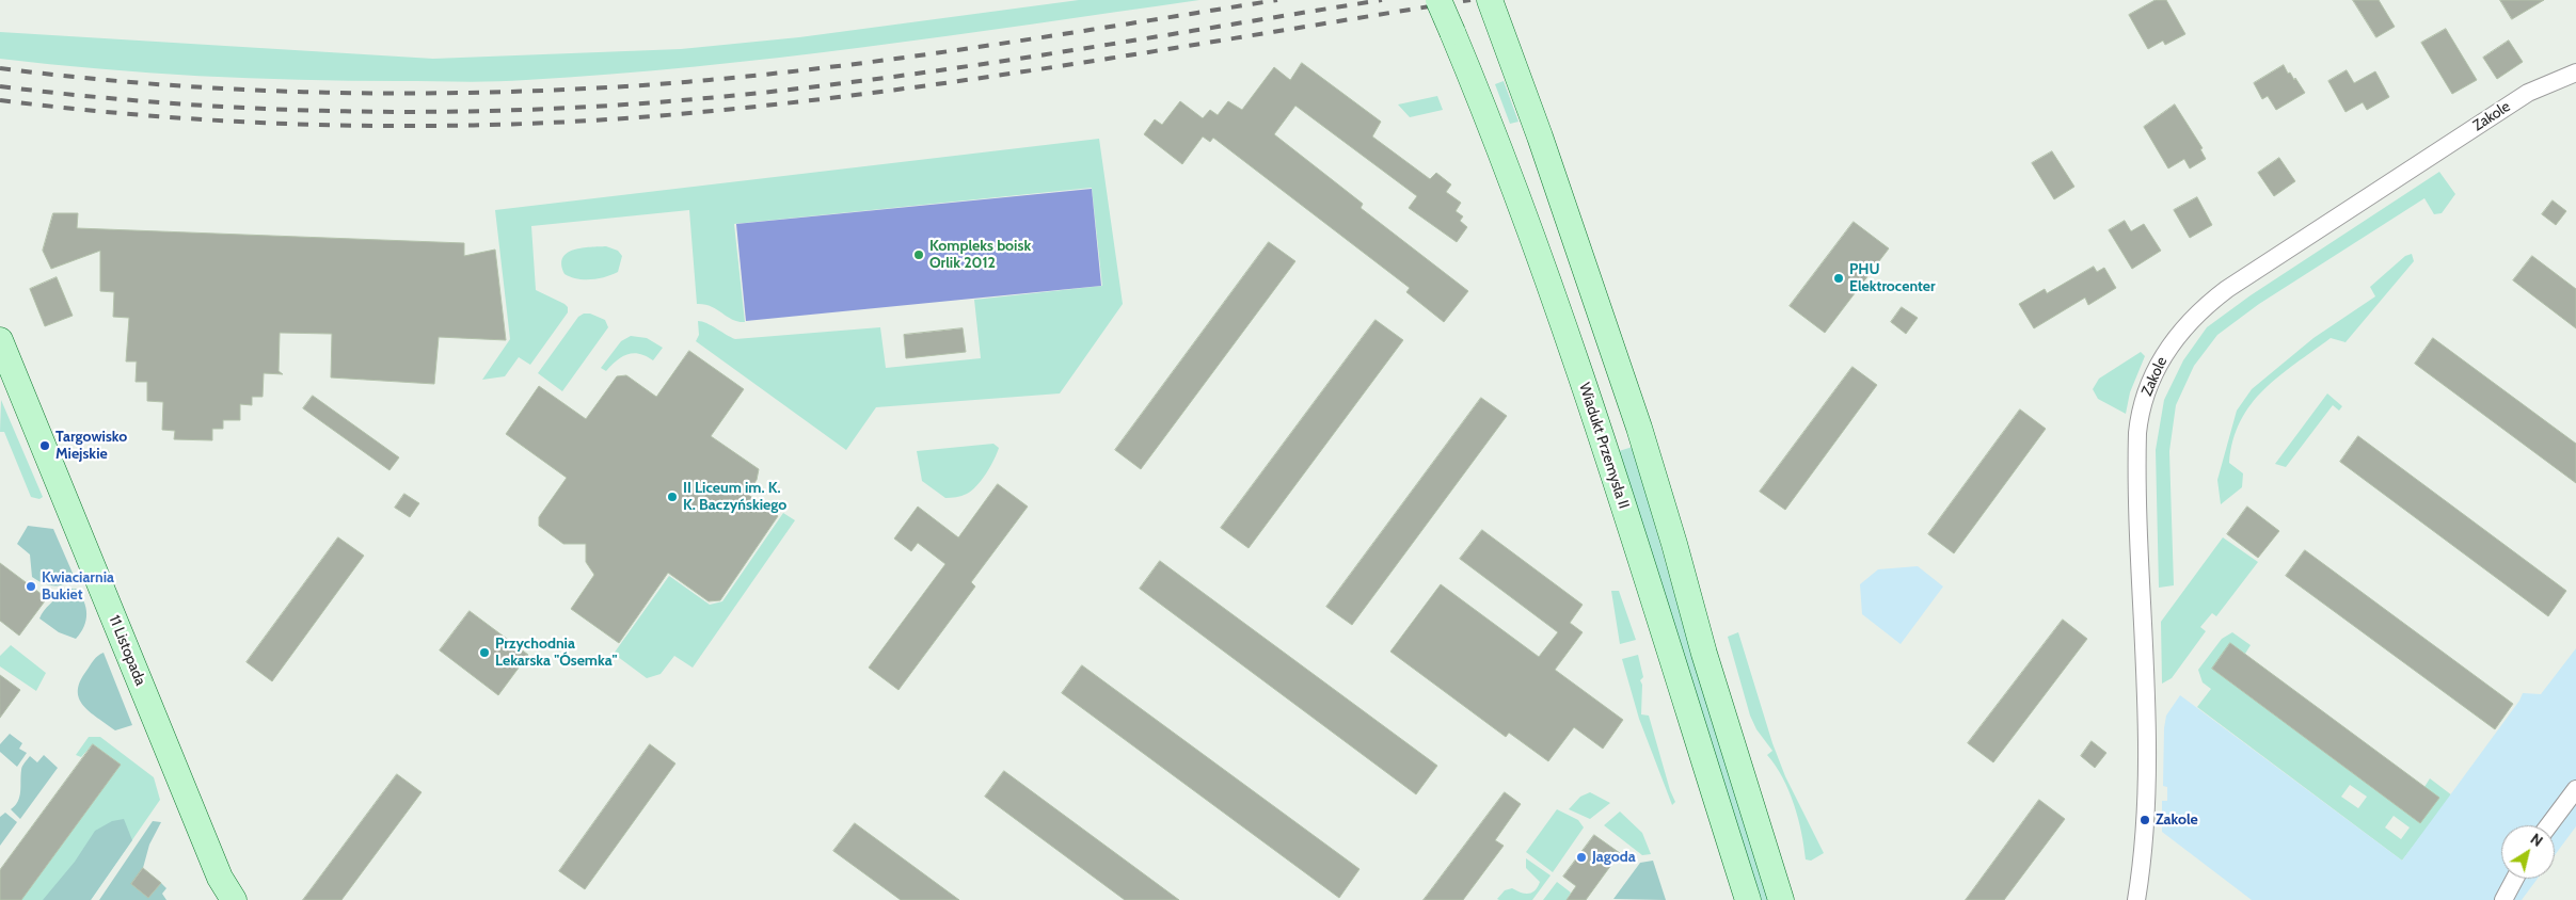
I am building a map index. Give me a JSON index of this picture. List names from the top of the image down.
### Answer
{
  "streets": {
    "main road": ["Wiadukt Przemysła II", "11 Listopada"],
    "street": ["Zakole"]
  },
  "places": [
    "Kompleks boisk Orlik 2012",
    "PHU Elektrocenter",
    "Targowisko Miejskie",
    "II Liceum im. K. K. Baczyńskiego",
    "Kwiaciarnia Bukiet",
    "Przychodnia Lekarska \"Ósemka\"",
    "Zakole",
    "Jagoda"
  ],
  "north": "top right"
}
